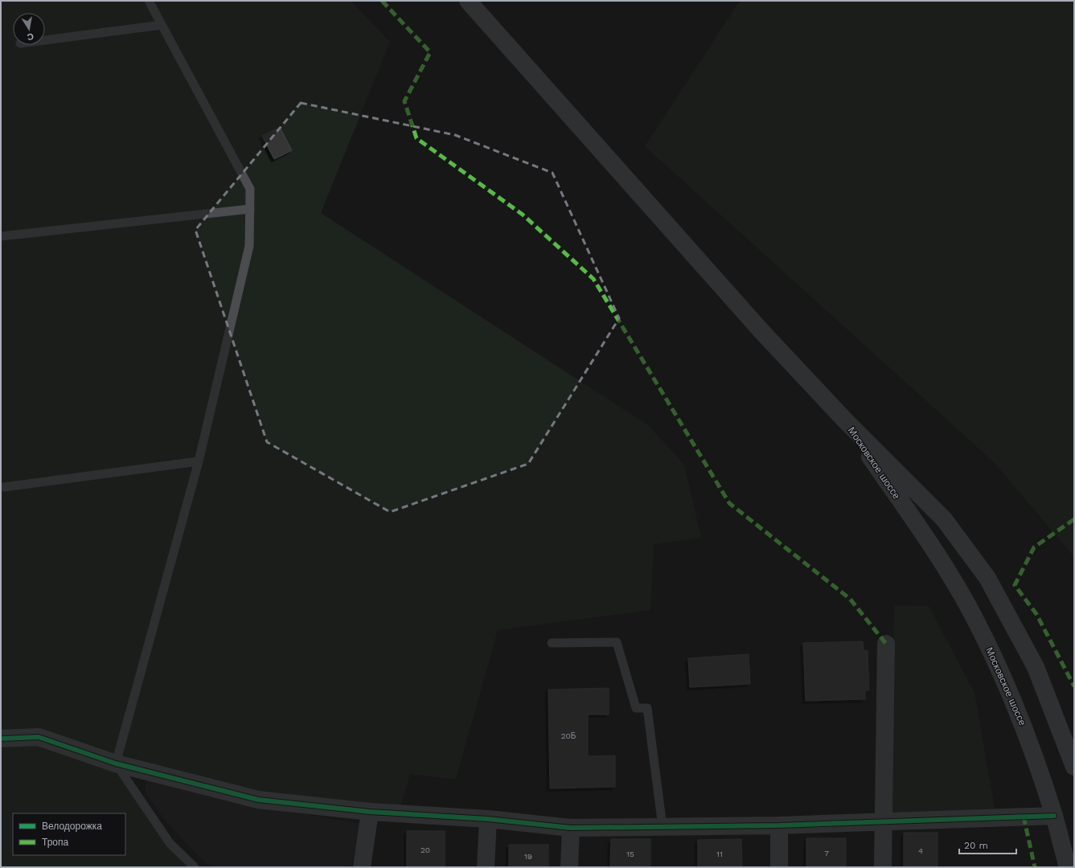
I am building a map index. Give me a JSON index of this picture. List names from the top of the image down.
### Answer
{
  "streets": {
    "main road": ["Московское шоссе"]
  },
  "house_numbers": [
    "20Б",
    "20",
    "4",
    "7",
    "15",
    "11",
    "19"
  ],
  "legend": ["Велодорожка", "Тропа"],
  "scale_bar": "20 m",
  "north": "bottom"
}
